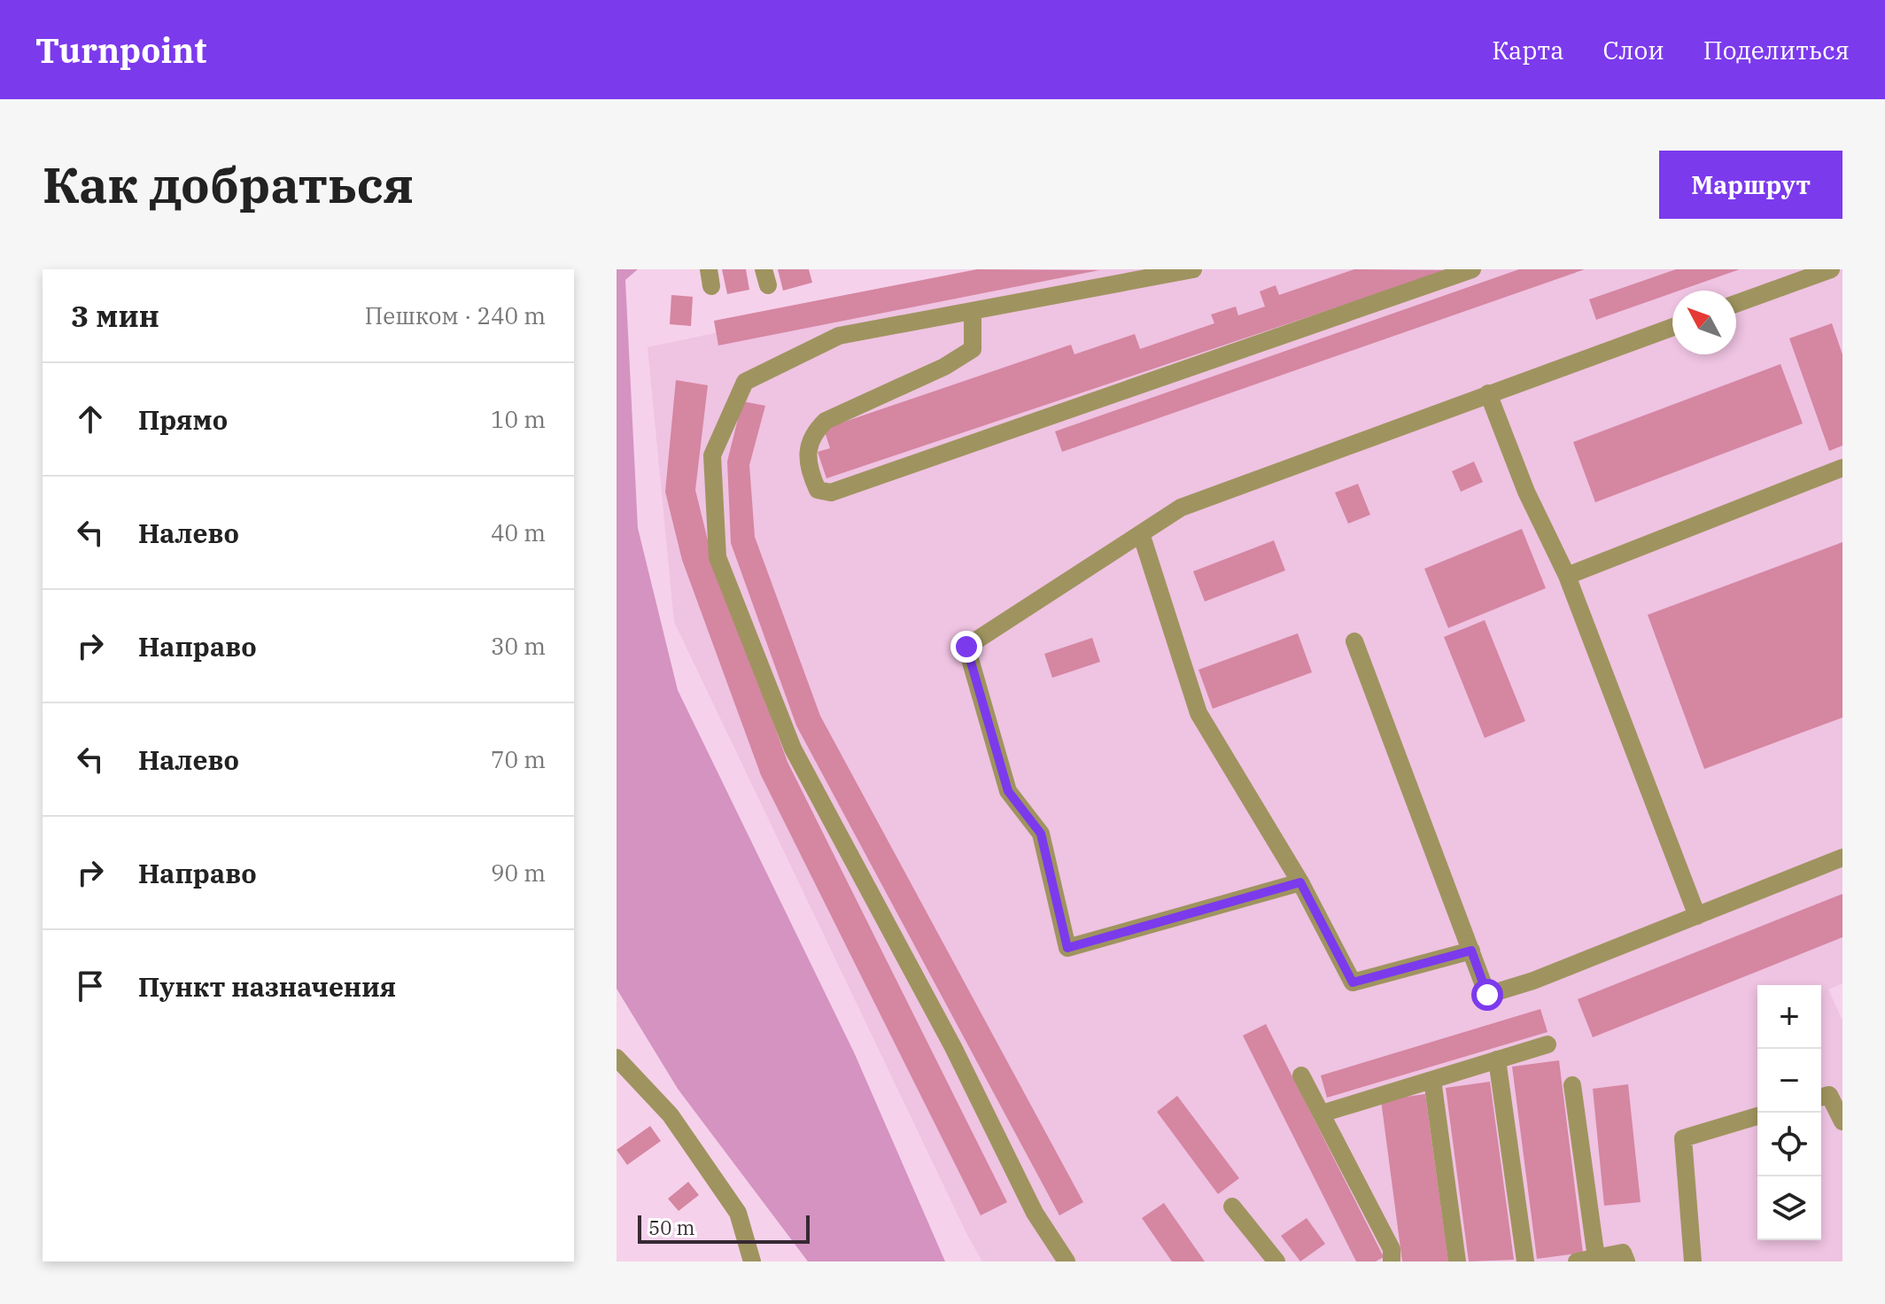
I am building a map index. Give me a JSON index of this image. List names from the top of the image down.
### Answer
{
  "scale_bar": "50 m",
  "north": "top left",
  "page": {
    "header": "Turnpoint",
    "nav": ["Карта", "Слои", "Поделиться"],
    "buttons": "Маршрут",
    "title": "Как добраться",
    "heading": ["3 мин", "Пешком · 240 m"],
    "list": [
      ["Прямо", "10 m"],
      ["Налево", "40 m"],
      ["Направо", "30 m"],
      ["Налево", "70 m"],
      ["Направо", "90 m"],
      "Пункт назначения"
    ],
    "map_buttons": ["+", "−"],
    "scale": "50 m"
  }
}
